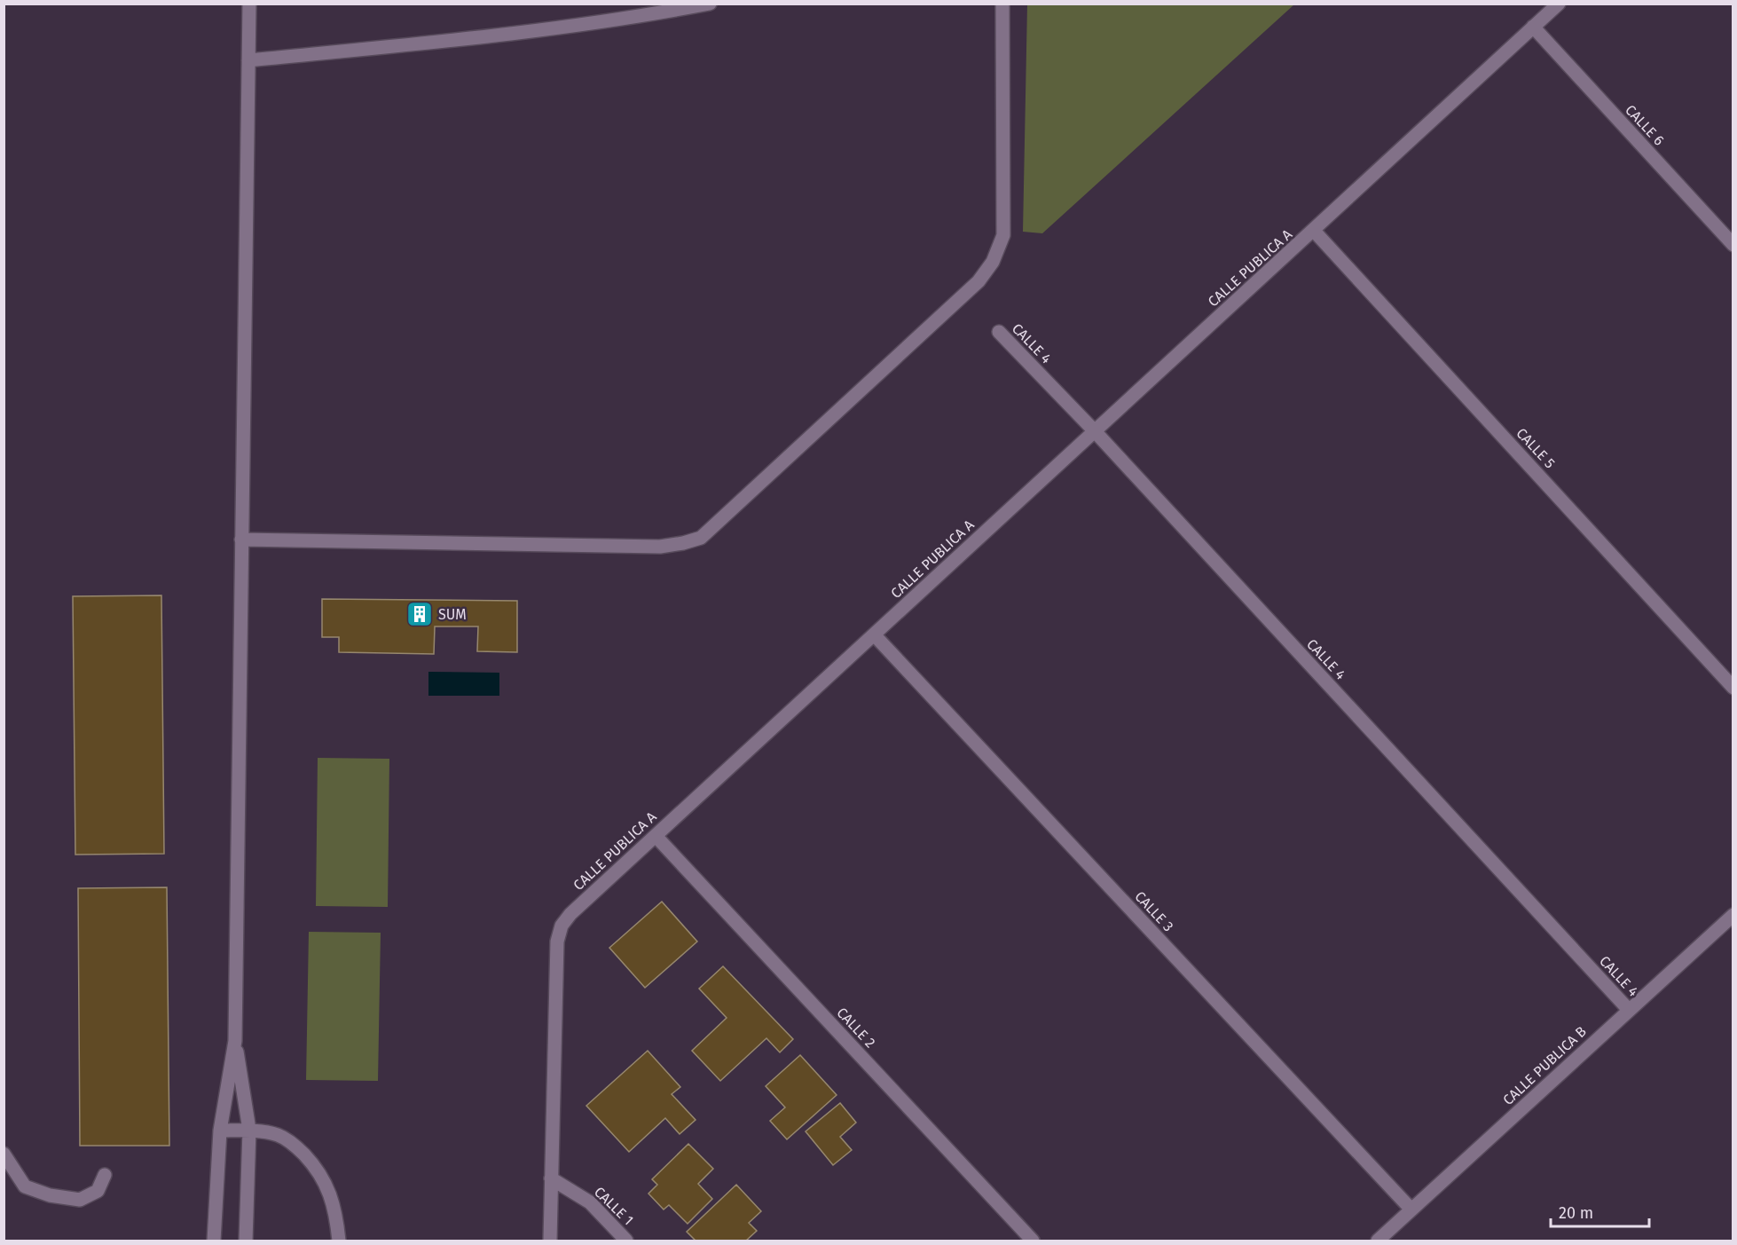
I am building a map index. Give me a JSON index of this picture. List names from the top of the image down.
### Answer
{
  "streets": {
    "street": [
      "CALLE 6",
      "CALLE PUBLICA A",
      "CALLE 4",
      "CALLE 5",
      "CALLE 3",
      "CALLE 2",
      "CALLE PUBLICA B",
      "CALLE 1"
    ]
  },
  "crossings": [
    ["CALLE 6", "CALLE PUBLICA A"],
    ["CALLE PUBLICA A", "CALLE 4"],
    ["CALLE PUBLICA A", "CALLE 5"],
    ["CALLE PUBLICA A", "CALLE 3"],
    ["CALLE PUBLICA A", "CALLE 2"],
    ["CALLE PUBLICA A", "CALLE 1"],
    ["CALLE 4", "CALLE PUBLICA B"],
    ["CALLE 3", "CALLE PUBLICA B"]
  ],
  "places": {
    "building": ["SUM"]
  },
  "scale_bar": "20 m"
}
